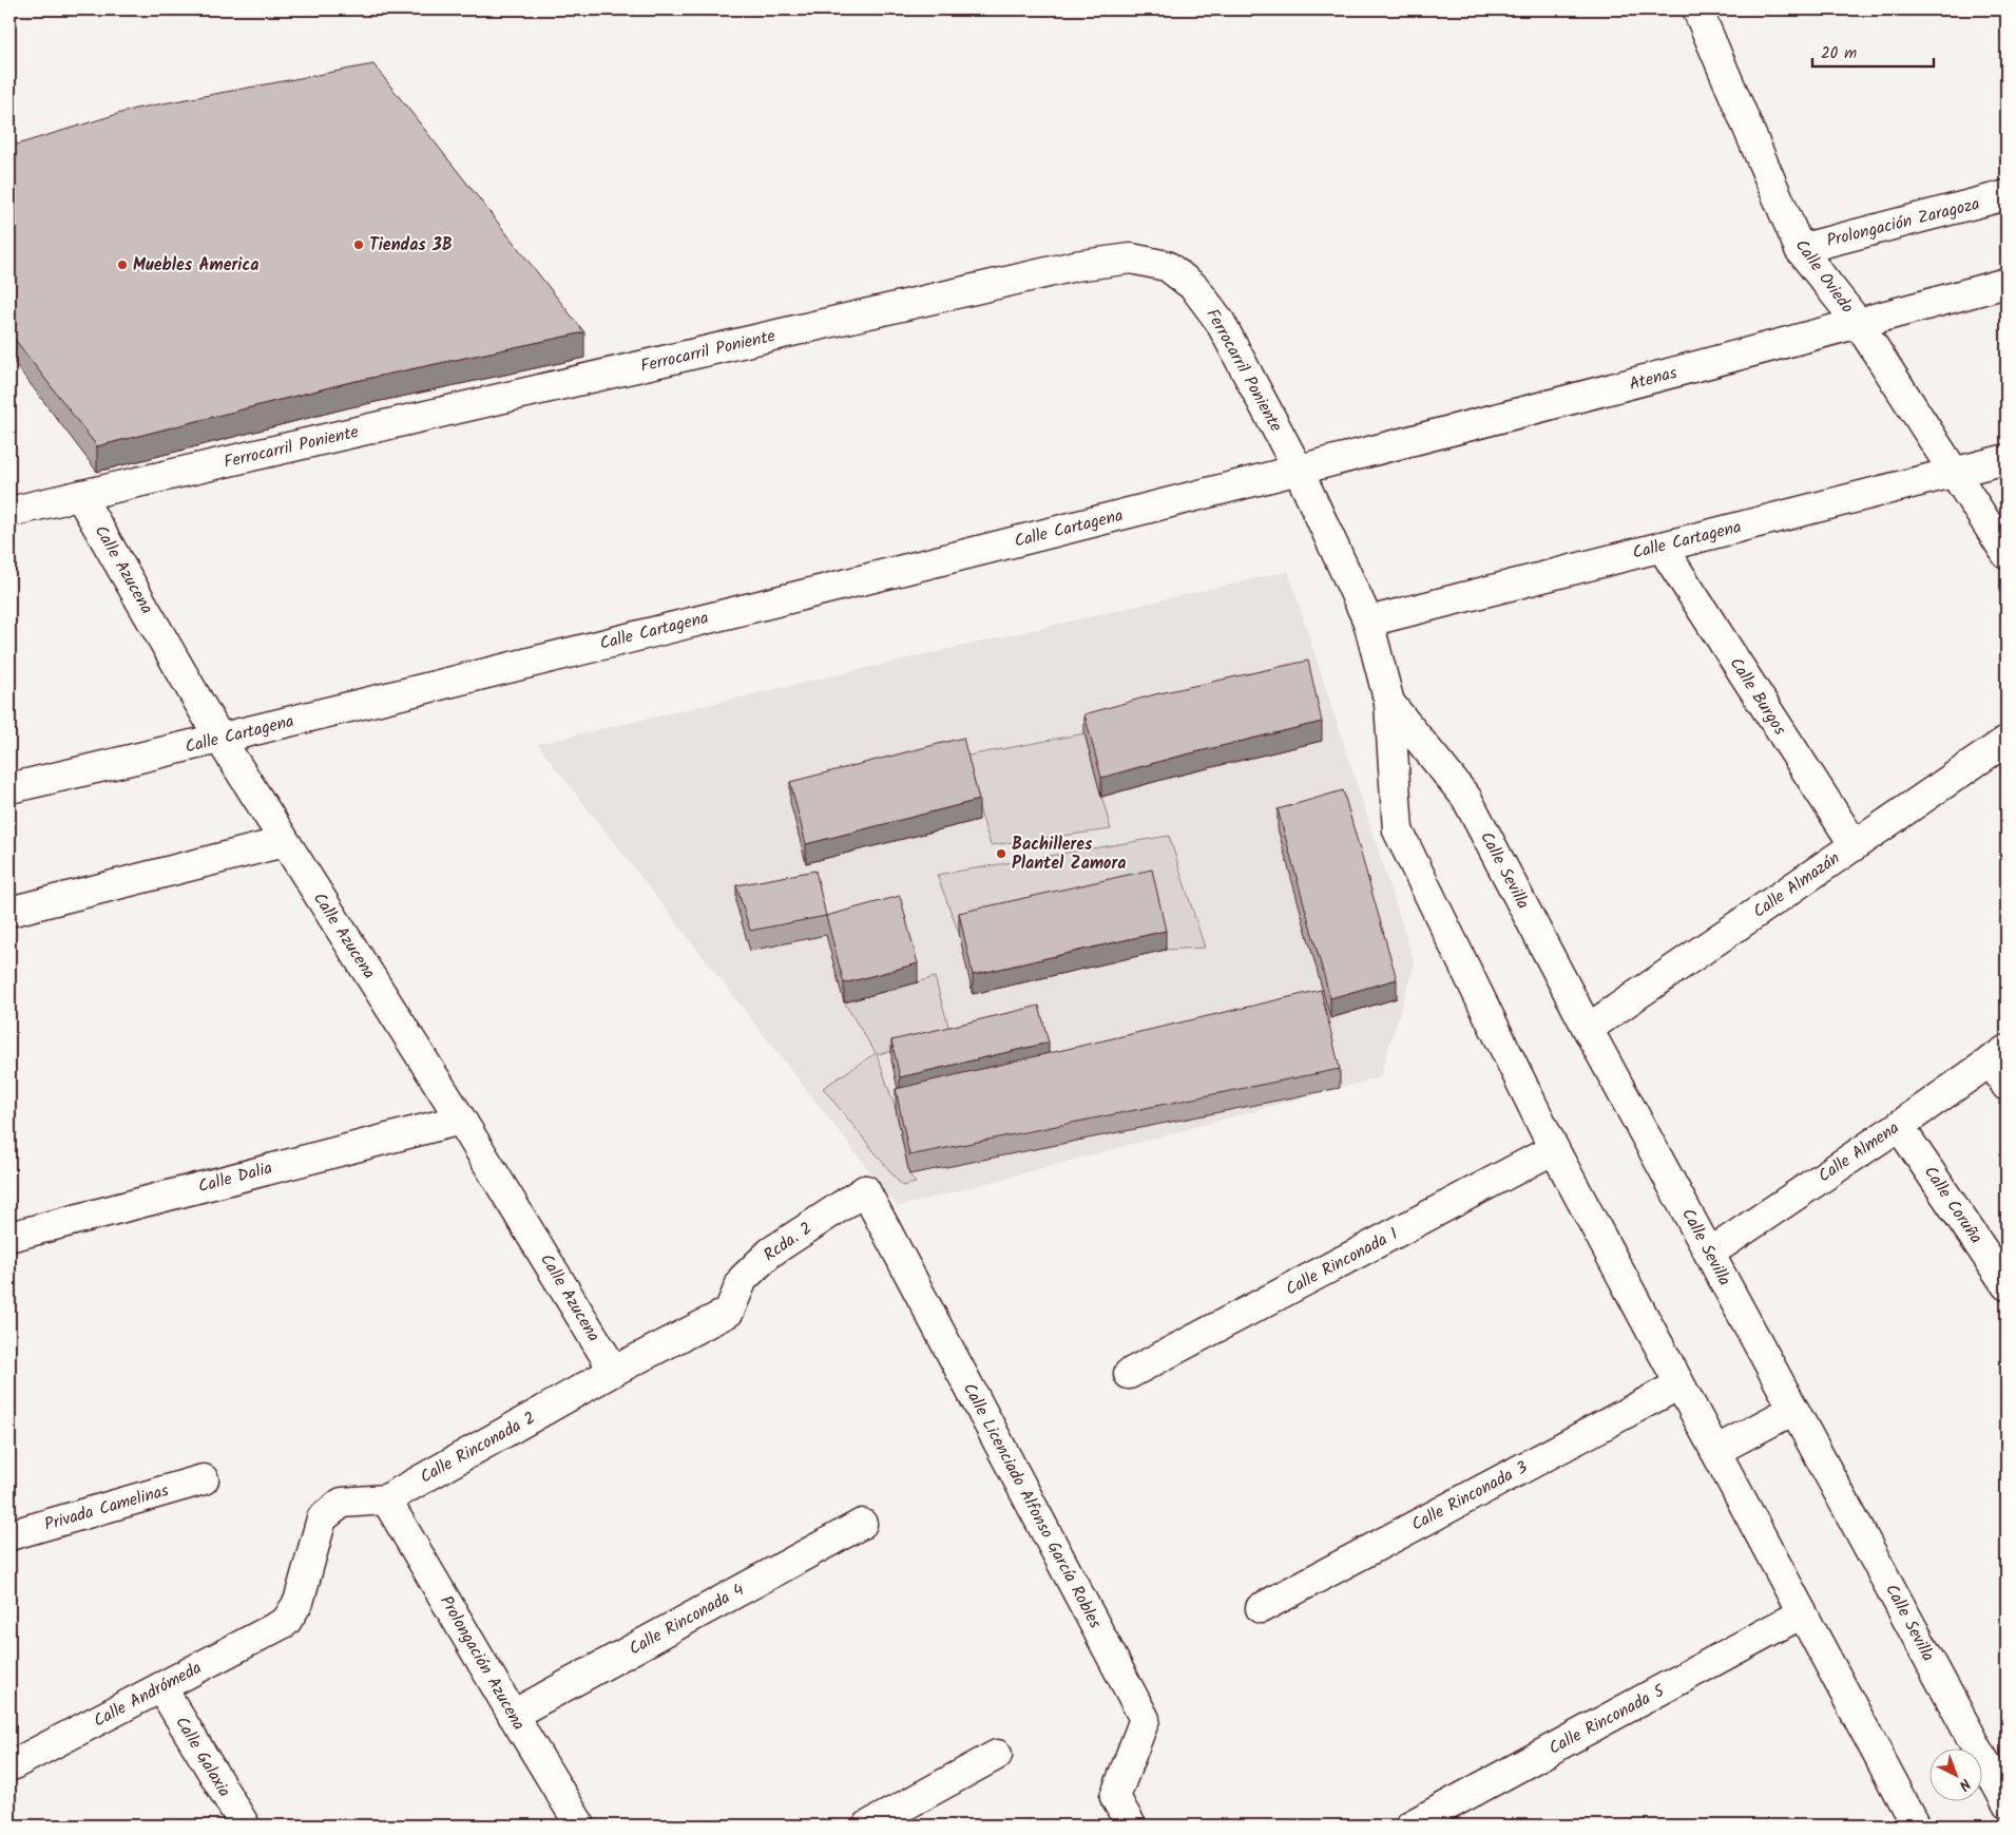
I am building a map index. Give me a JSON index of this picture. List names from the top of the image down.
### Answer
{
  "streets": {
    "street": [
      "Prolongación Zaragoza",
      "Calle Oviedo",
      "Ferrocarril Poniente",
      "Atenas",
      "Calle Cartagena",
      "Calle Azucena",
      "Calle Burgos",
      "Calle Sevilla",
      "Calle Almazán",
      "Calle Almena",
      "Calle Dalia",
      "Calle Coruña",
      "Rcda. 2",
      "Calle Rinconada 1",
      "Calle Rinconada 2",
      "Calle Rinconada 3",
      "Calle Licenciado Alfonso García Robles",
      "Privada Camelinas",
      "Calle Rinconada 4",
      "Prolongación Azucena",
      "Calle Andrómeda",
      "Calle Rinconada 5",
      "Calle Galaxia"
    ]
  },
  "crossings": [
    ["Prolongación Zaragoza", "Calle Oviedo"],
    ["Calle Oviedo", "Atenas"],
    ["Calle Oviedo", "Calle Cartagena"],
    ["Ferrocarril Poniente", "Atenas"],
    ["Ferrocarril Poniente", "Calle Cartagena"],
    ["Ferrocarril Poniente", "Calle Azucena"],
    ["Ferrocarril Poniente", "Calle Sevilla"],
    ["Atenas", "Calle Cartagena"],
    ["Atenas", "Calle Sevilla"],
    ["Calle Cartagena", "Calle Azucena"],
    ["Calle Cartagena", "Calle Burgos"],
    ["Calle Cartagena", "Calle Sevilla"],
    ["Calle Azucena", "Calle Dalia"],
    ["Calle Azucena", "Calle Rinconada 2"],
    ["Calle Burgos", "Calle Almazán"],
    ["Calle Sevilla", "Calle Almazán"],
    ["Calle Sevilla", "Calle Almena"],
    ["Calle Sevilla", "Calle Rinconada 1"],
    ["Calle Sevilla", "Calle Rinconada 3"],
    ["Calle Sevilla", "Calle Rinconada 5"],
    ["Calle Almena", "Calle Coruña"],
    ["Rcda. 2", "Calle Rinconada 2"],
    ["Rcda. 2", "Calle Licenciado Alfonso García Robles"],
    ["Calle Rinconada 2", "Prolongación Azucena"],
    ["Calle Rinconada 2", "Calle Andrómeda"],
    ["Calle Rinconada 4", "Prolongación Azucena"],
    ["Calle Andrómeda", "Calle Galaxia"]
  ],
  "places": ["Tiendas 3B", "Muebles America", "Bachilleres Plantel Zamora"],
  "scale_bar": "20 m",
  "north": "bottom right"
}
